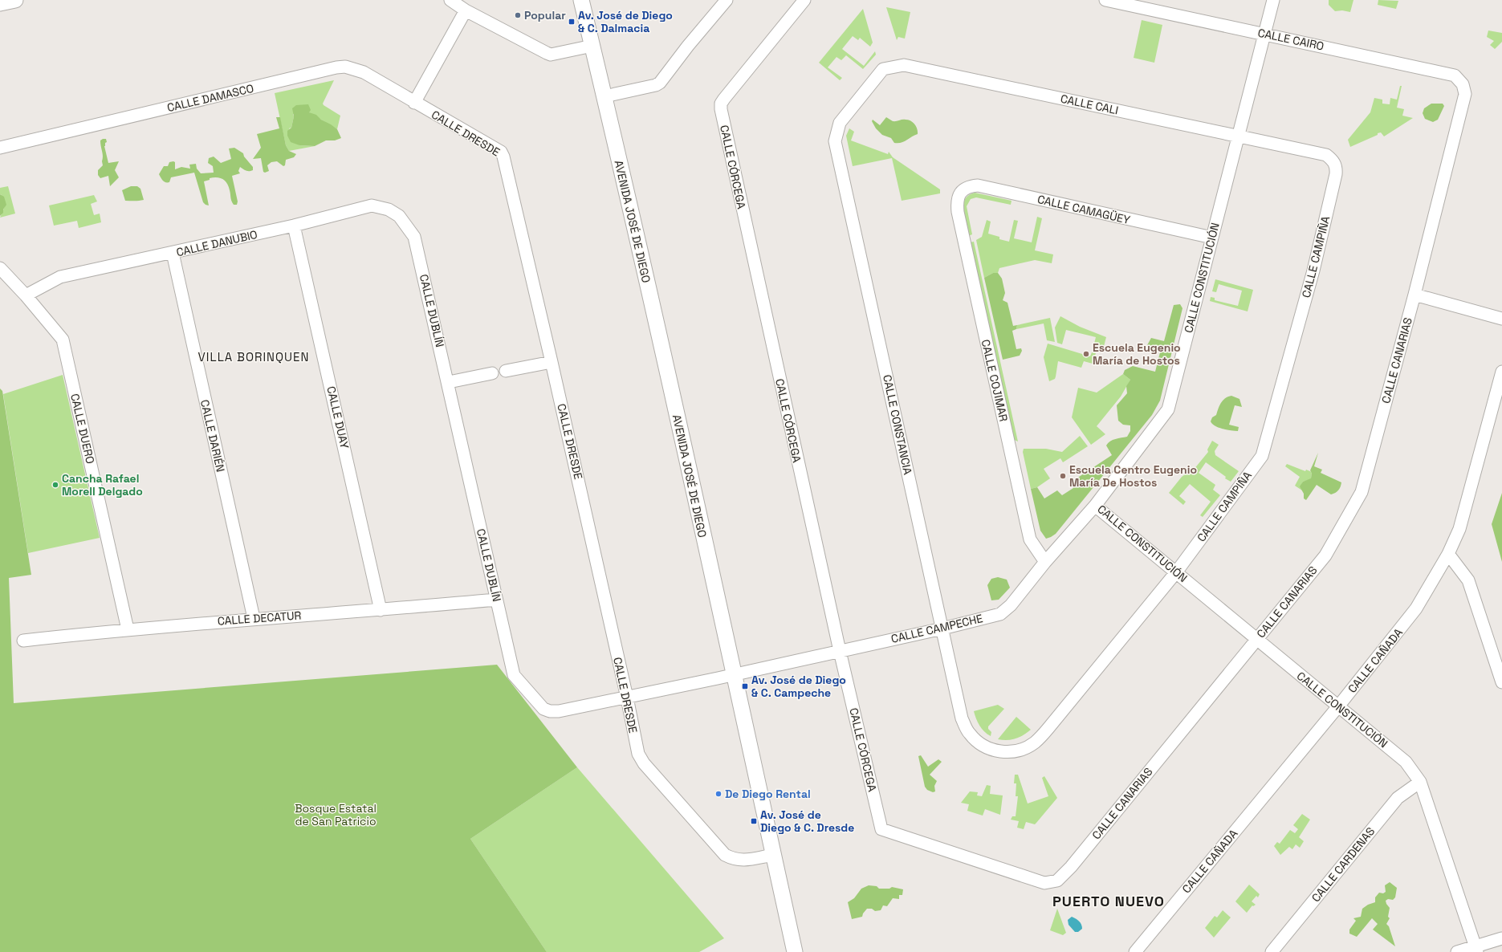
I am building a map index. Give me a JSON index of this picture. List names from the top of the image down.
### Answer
{
  "streets": {
    "main road": ["AVENIDA JOSÉ DE DIEGO"],
    "street": [
      "CALLE CAIRO",
      "CALLE DAMASCO",
      "CALLE CALI",
      "CALLE DRESDE",
      "CALLE CÓRCEGA",
      "CALLE CAMAGÜEY",
      "CALLE DANUBIO",
      "CALLE CAMPIÑA",
      "CALLE CONSTITUCIÓN",
      "CALLE DUBLÍN",
      "CALLE CANARIAS",
      "CALLE COJIMAR",
      "CALLE DUAY",
      "CALLE CONSTANCIA",
      "CALLE DUERO",
      "CALLE DARIÉN",
      "CALLE DECATUR",
      "CALLE CAMPECHE",
      "CALLE CAÑADA",
      "CALLE CARDENAS"
    ]
  },
  "crossings": [
    ["CALLE CAIRO", "CALLE CONSTITUCIÓN"],
    ["CALLE CAIRO", "CALLE CANARIAS"],
    ["CALLE DAMASCO", "CALLE DRESDE"],
    ["CALLE CALI", "CALLE CAMPIÑA"],
    ["CALLE CALI", "CALLE CONSTITUCIÓN"],
    ["CALLE CALI", "CALLE CONSTANCIA"],
    ["CALLE DRESDE", "AVENIDA JOSÉ DE DIEGO"],
    ["CALLE DRESDE", "CALLE DUBLÍN"],
    ["CALLE CÓRCEGA", "CALLE CANARIAS"],
    ["CALLE CÓRCEGA", "CALLE CAMPECHE"],
    ["CALLE CAMAGÜEY", "CALLE CONSTITUCIÓN"],
    ["CALLE CAMAGÜEY", "CALLE COJIMAR"],
    ["AVENIDA JOSÉ DE DIEGO", "CALLE DUBLÍN"],
    ["AVENIDA JOSÉ DE DIEGO", "CALLE CAMPECHE"],
    ["CALLE DANUBIO", "CALLE DUBLÍN"],
    ["CALLE DANUBIO", "CALLE DUAY"],
    ["CALLE DANUBIO", "CALLE DUERO"],
    ["CALLE DANUBIO", "CALLE DARIÉN"],
    ["CALLE CAMPIÑA", "CALLE CONSTITUCIÓN"],
    ["CALLE CAMPIÑA", "CALLE CONSTANCIA"],
    ["CALLE CONSTITUCIÓN", "CALLE CANARIAS"],
    ["CALLE CONSTITUCIÓN", "CALLE CAMPECHE"],
    ["CALLE CONSTITUCIÓN", "CALLE CAÑADA"],
    ["CALLE CONSTITUCIÓN", "CALLE CARDENAS"],
    ["CALLE DUBLÍN", "CALLE DECATUR"],
    ["CALLE DUBLÍN", "CALLE CAMPECHE"],
    ["CALLE COJIMAR", "CALLE CAMPECHE"],
    ["CALLE DUAY", "CALLE DECATUR"],
    ["CALLE CONSTANCIA", "CALLE CAMPECHE"],
    ["CALLE DUERO", "CALLE DECATUR"],
    ["CALLE DARIÉN", "CALLE DECATUR"]
  ],
  "districts": ["VILLA BORINQUEN", "PUERTO NUEVO"],
  "parks": ["Bosque Estatal de San Patricio"],
  "places": {
    "other": [
      "Popular",
      "Escuela Eugenio María de Hostos",
      "Escuela Centro Eugenio María De Hostos",
      "Cancha Rafael Morell Delgado",
      "De Diego Rental"
    ],
    "transit": ["Av. José de Diego & C. Dalmacia", "Av. José de Diego & C. Campeche", "Av. José de Diego & C. Dresde"]
  }
}
